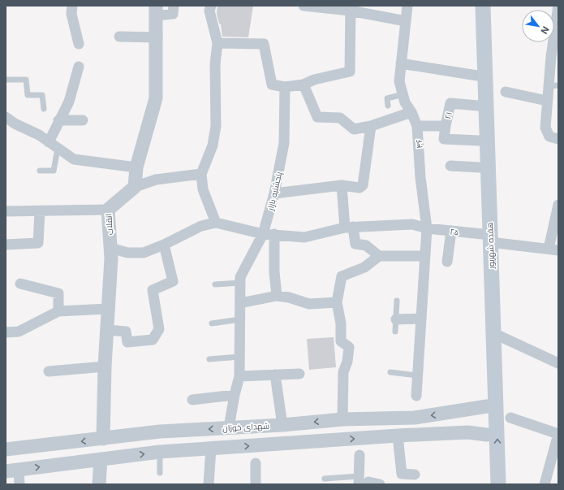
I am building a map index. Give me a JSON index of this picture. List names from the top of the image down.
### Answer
{
  "streets": {
    "main road": ["هفده شهریور"],
    "street": [
      "۲۱",
      "۴۶",
      "پنجشنبه بازار",
      "انقلاب",
      "۲۵",
      "شهدای خوزان"
    ]
  },
  "crossings": [
    ["۲۱", "۴۶"],
    ["۲۱", "هفده شهریور"],
    ["۴۶", "۲۵"],
    ["پنجشنبه بازار", "۲۵"],
    ["پنجشنبه بازار", "شهدای خوزان"],
    ["انقلاب", "شهدای خوزان"],
    ["۲۵", "هفده شهریور"],
    ["هفده شهریور", "شهدای خوزان"]
  ],
  "north": "bottom right"
}
